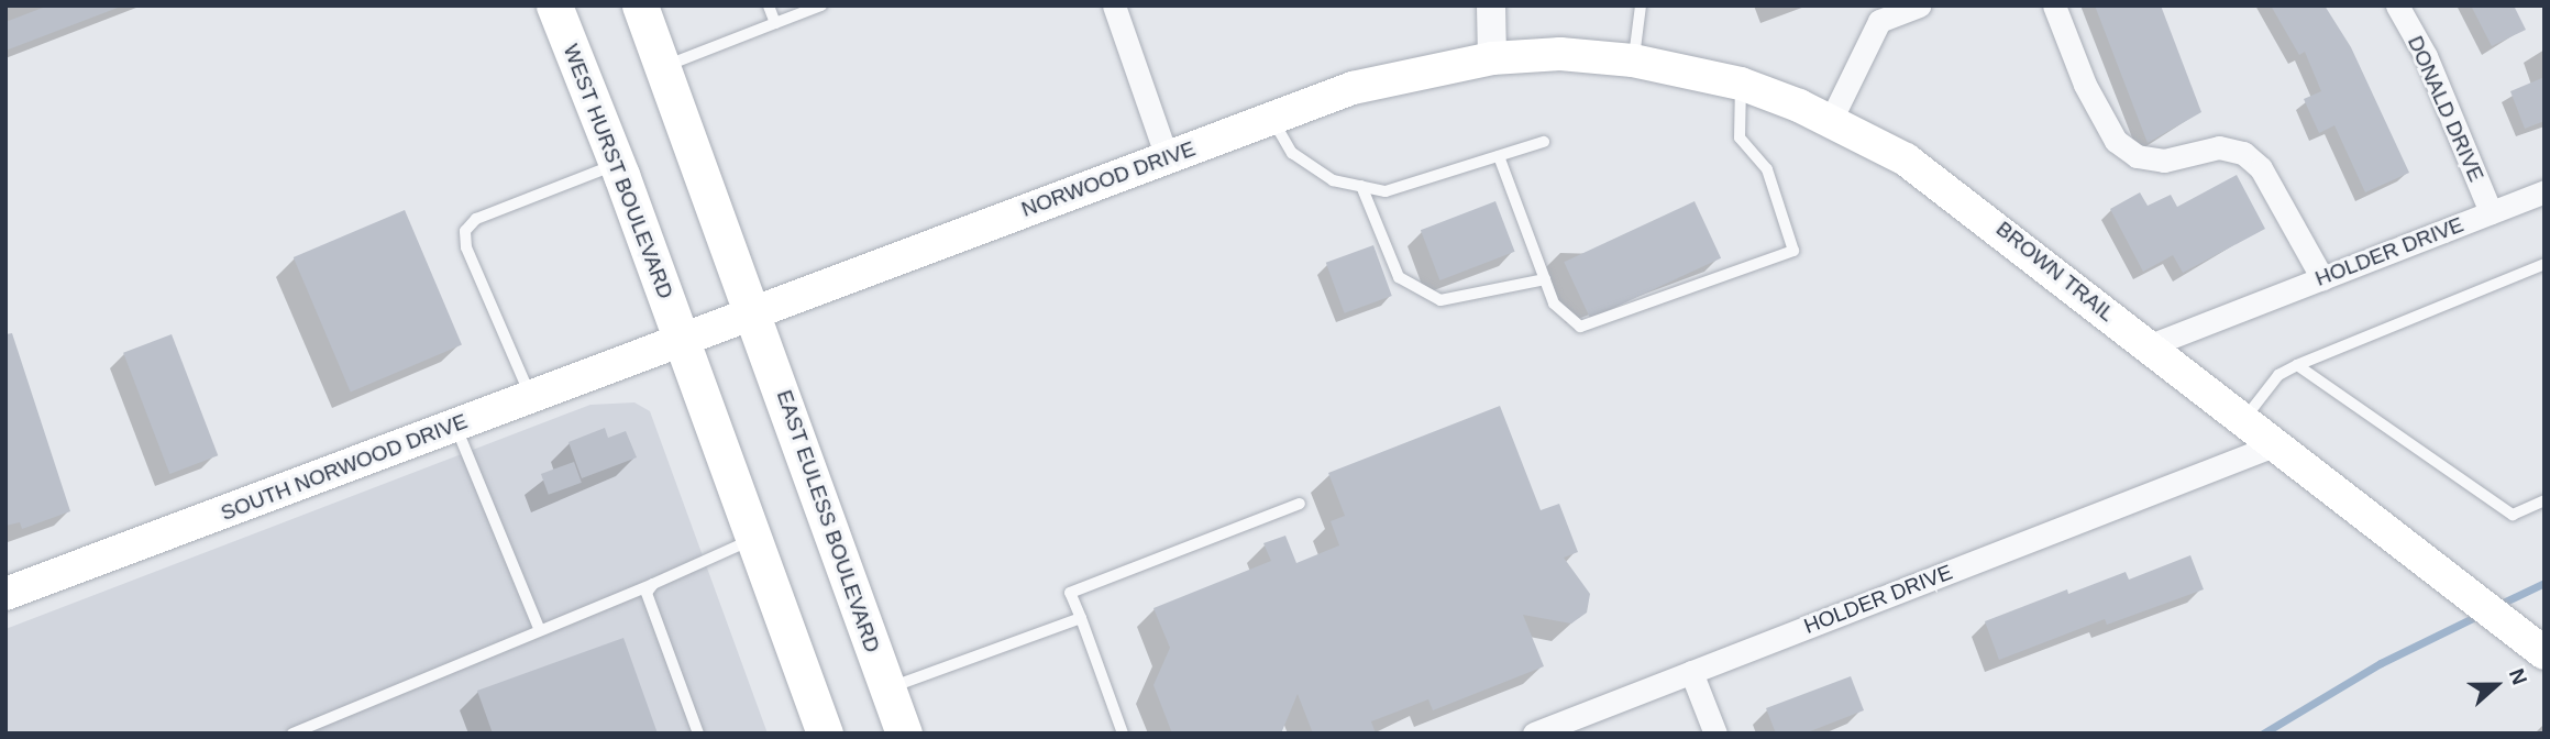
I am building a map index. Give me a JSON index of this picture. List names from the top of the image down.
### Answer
{
  "streets": {
    "main road": [
      "WEST HURST BOULEVARD",
      "NORWOOD DRIVE",
      "BROWN TRAIL",
      "SOUTH NORWOOD DRIVE",
      "EAST EULESS BOULEVARD"
    ],
    "street": ["DONALD DRIVE", "HOLDER DRIVE"]
  },
  "crossings": [
    ["DONALD DRIVE", "HOLDER DRIVE"],
    ["WEST HURST BOULEVARD", "NORWOOD DRIVE"],
    ["WEST HURST BOULEVARD", "SOUTH NORWOOD DRIVE"],
    ["NORWOOD DRIVE", "BROWN TRAIL"],
    ["NORWOOD DRIVE", "SOUTH NORWOOD DRIVE"],
    ["NORWOOD DRIVE", "EAST EULESS BOULEVARD"],
    ["HOLDER DRIVE", "BROWN TRAIL"]
  ],
  "north": "right"
}
